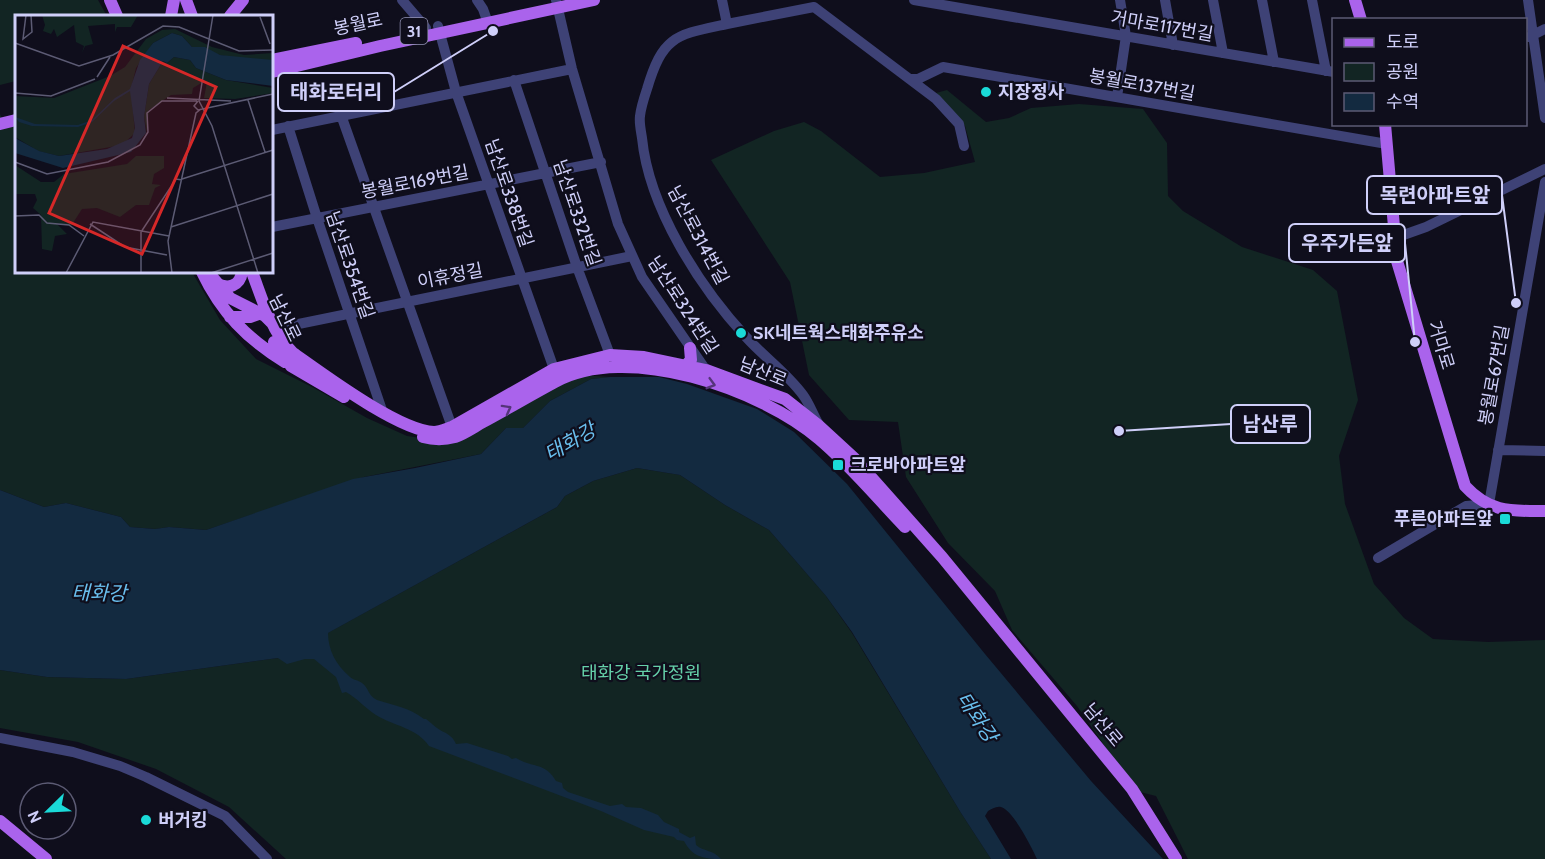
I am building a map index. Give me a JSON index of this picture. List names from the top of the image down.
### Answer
{
  "streets": {
    "main road": [
      "봉월로",
      "31",
      "남산로",
      "거마로"
    ],
    "street": [
      "거마로117번길",
      "봉월로137번길",
      "봉월로169번길",
      "남산로338번길",
      "남산로332번길",
      "남산로314번길",
      "남산로354번길",
      "이휴정길",
      "남산로324번길",
      "봉월로67번길"
    ]
  },
  "crossings": [
    ["봉월로", "남산로338번길"],
    ["봉월로137번길", "거마로"],
    ["봉월로169번길", "남산로338번길"],
    ["봉월로169번길", "남산로332번길"],
    ["봉월로169번길", "남산로354번길"],
    ["봉월로169번길", "남산로324번길"],
    ["남산로338번길", "이휴정길"],
    ["남산로338번길", "남산로"],
    ["남산로332번길", "이휴정길"],
    ["남산로332번길", "남산로"],
    ["남산로314번길", "남산로"],
    ["남산로354번길", "이휴정길"],
    ["남산로354번길", "남산로"],
    ["이휴정길", "남산로324번길"],
    ["이휴정길", "남산로"],
    ["남산로324번길", "남산로"],
    ["거마로", "봉월로67번길"]
  ],
  "water": ["태화강"],
  "parks": ["태화강 국가정원"],
  "places": {
    "other": [
      "태화로터리",
      "지장정사",
      "목련아파트앞",
      "SK네트웍스태화주유소",
      "우주가든앞",
      "남산루",
      "버거킹"
    ],
    "transit": ["크로바아파트앞", "푸른아파트앞"]
  },
  "legend": ["도로", "공원", "수역"],
  "north": "bottom left"
}
